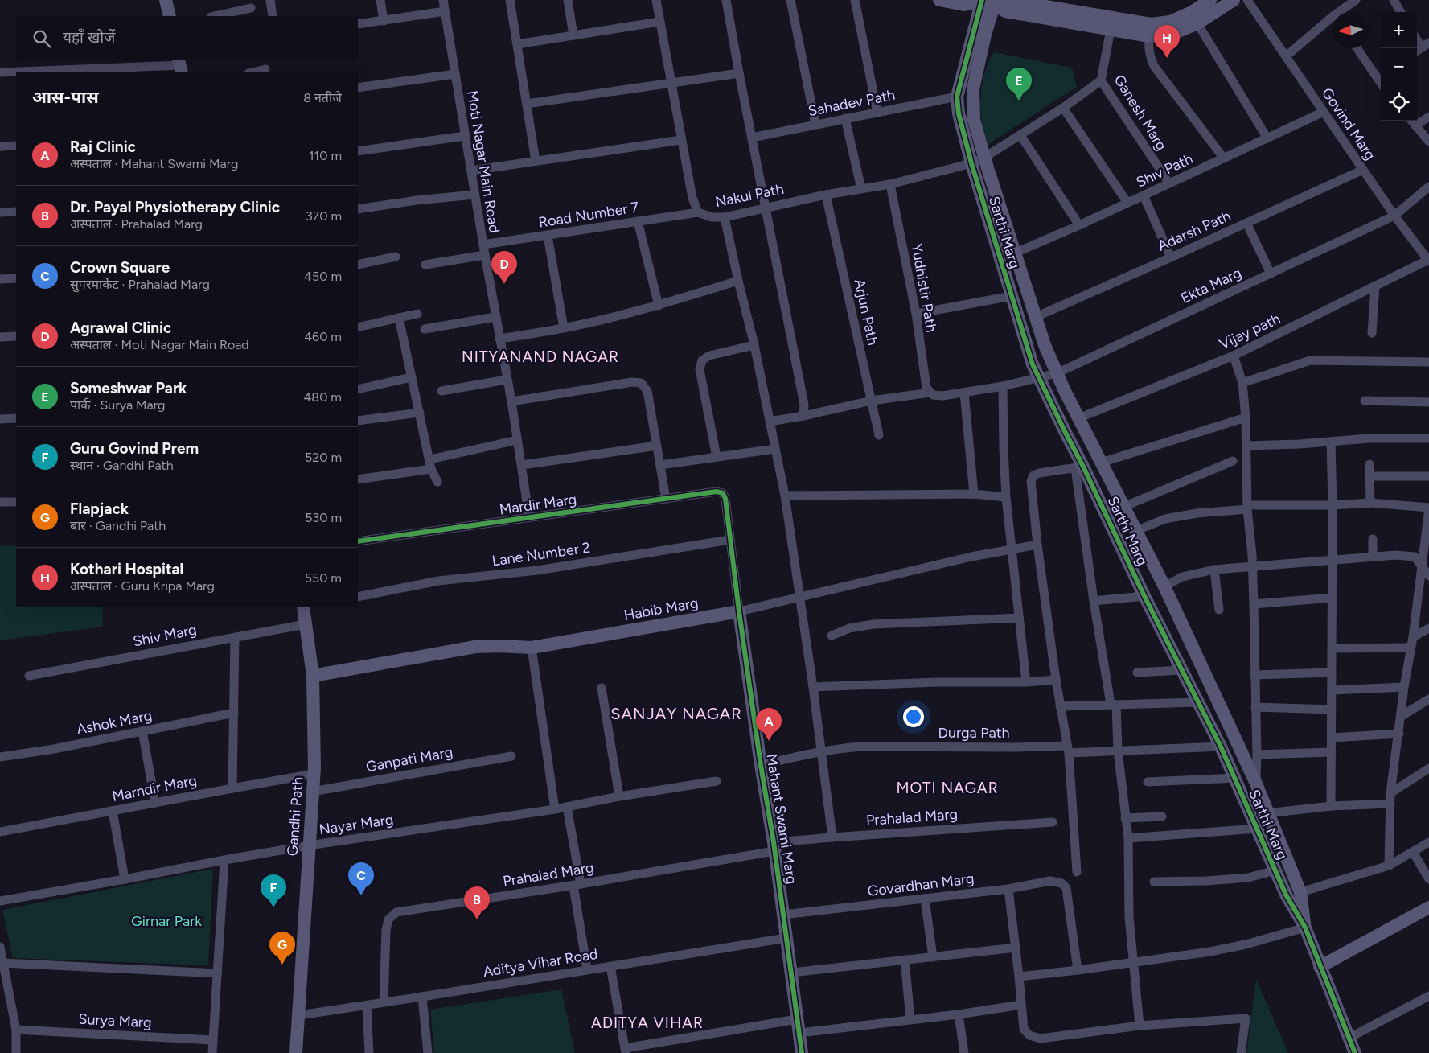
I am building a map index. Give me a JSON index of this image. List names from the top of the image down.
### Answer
{
  "streets": {
    "street": [
      "Sahadev Path",
      "Ganesh Marg",
      "Govind Marg",
      "Moti Nagar Main Road",
      "Shiv Path",
      "Nakul Path",
      "Road Number 7",
      "Adarsh Path",
      "Sarthi Marg",
      "Ekta Marg",
      "Yudhistir Path",
      "Arjun Path",
      "Vijay path",
      "Mardir Marg",
      "Lane Number 2",
      "Habib Marg",
      "Shiv Marg",
      "Ashok Marg",
      "Durga Path",
      "Ganpati Marg",
      "Marndir Marg",
      "Gandhi Path",
      "Prahalad Marg",
      "Mahant Swami Marg",
      "Nayar Marg",
      "Govardhan Marg",
      "Aditya Vihar Road",
      "Surya Marg"
    ]
  },
  "crossings": [
    ["Sahadev Path", "Sarthi Marg"],
    ["Ganesh Marg", "Shiv Path"],
    ["Ganesh Marg", "Nakul Path"],
    ["Govind Marg", "Shiv Path"],
    ["Govind Marg", "Adarsh Path"],
    ["Govind Marg", "Ekta Marg"],
    ["Govind Marg", "Vijay path"],
    ["Moti Nagar Main Road", "Road Number 7"],
    ["Moti Nagar Main Road", "Mardir Marg"],
    ["Nakul Path", "Road Number 7"],
    ["Nakul Path", "Sarthi Marg"],
    ["Nakul Path", "Yudhistir Path"],
    ["Nakul Path", "Arjun Path"],
    ["Sarthi Marg", "Ekta Marg"],
    ["Sarthi Marg", "Durga Path"],
    ["Ekta Marg", "Yudhistir Path"],
    ["Ekta Marg", "Arjun Path"],
    ["Mardir Marg", "Mahant Swami Marg"],
    ["Lane Number 2", "Mahant Swami Marg"],
    ["Habib Marg", "Gandhi Path"],
    ["Habib Marg", "Mahant Swami Marg"],
    ["Shiv Marg", "Gandhi Path"],
    ["Durga Path", "Mahant Swami Marg"],
    ["Ganpati Marg", "Gandhi Path"],
    ["Marndir Marg", "Gandhi Path"],
    ["Gandhi Path", "Nayar Marg"],
    ["Gandhi Path", "Aditya Vihar Road"],
    ["Prahalad Marg", "Mahant Swami Marg"],
    ["Prahalad Marg", "Aditya Vihar Road"],
    ["Mahant Swami Marg", "Govardhan Marg"],
    ["Mahant Swami Marg", "Aditya Vihar Road"]
  ],
  "districts": [
    "NITYANAND NAGAR",
    "SANJAY NAGAR",
    "MOTI NAGAR",
    "ADITYA VIHAR"
  ],
  "parks": ["Girnar Park"],
  "north": "left",
  "page": {
    "map_buttons": ["+", "−"],
    "search": "यहाँ खोजें",
    "pins": [
      "H",
      "E",
      "D",
      "A",
      "C",
      "F",
      "B",
      "G"
    ],
    "heading": ["आस-पास", "8 नतीजे"],
    "list": [
      {
        "mark": "A",
        "name": "Raj Clinic",
        "note": "अस्पताल · Mahant Swami Marg",
        "value": "110 m"
      },
      {
        "mark": "B",
        "name": "Dr. Payal Physiotherapy Clinic",
        "note": "अस्पताल · Prahalad Marg",
        "value": "370 m"
      },
      {
        "mark": "C",
        "name": "Crown Square",
        "note": "सुपरमार्केट · Prahalad Marg",
        "value": "450 m"
      },
      {
        "mark": "D",
        "name": "Agrawal Clinic",
        "note": "अस्पताल · Moti Nagar Main Road",
        "value": "460 m"
      },
      {
        "mark": "E",
        "name": "Someshwar Park",
        "note": "पार्क · Surya Marg",
        "value": "480 m"
      },
      {
        "mark": "F",
        "name": "Guru Govind Prem",
        "note": "स्थान · Gandhi Path",
        "value": "520 m"
      },
      {
        "mark": "G",
        "name": "Flapjack",
        "note": "बार · Gandhi Path",
        "value": "530 m"
      },
      {
        "mark": "H",
        "name": "Kothari Hospital",
        "note": "अस्पताल · Guru Kripa Marg",
        "value": "550 m"
      }
    ]
  }
}
